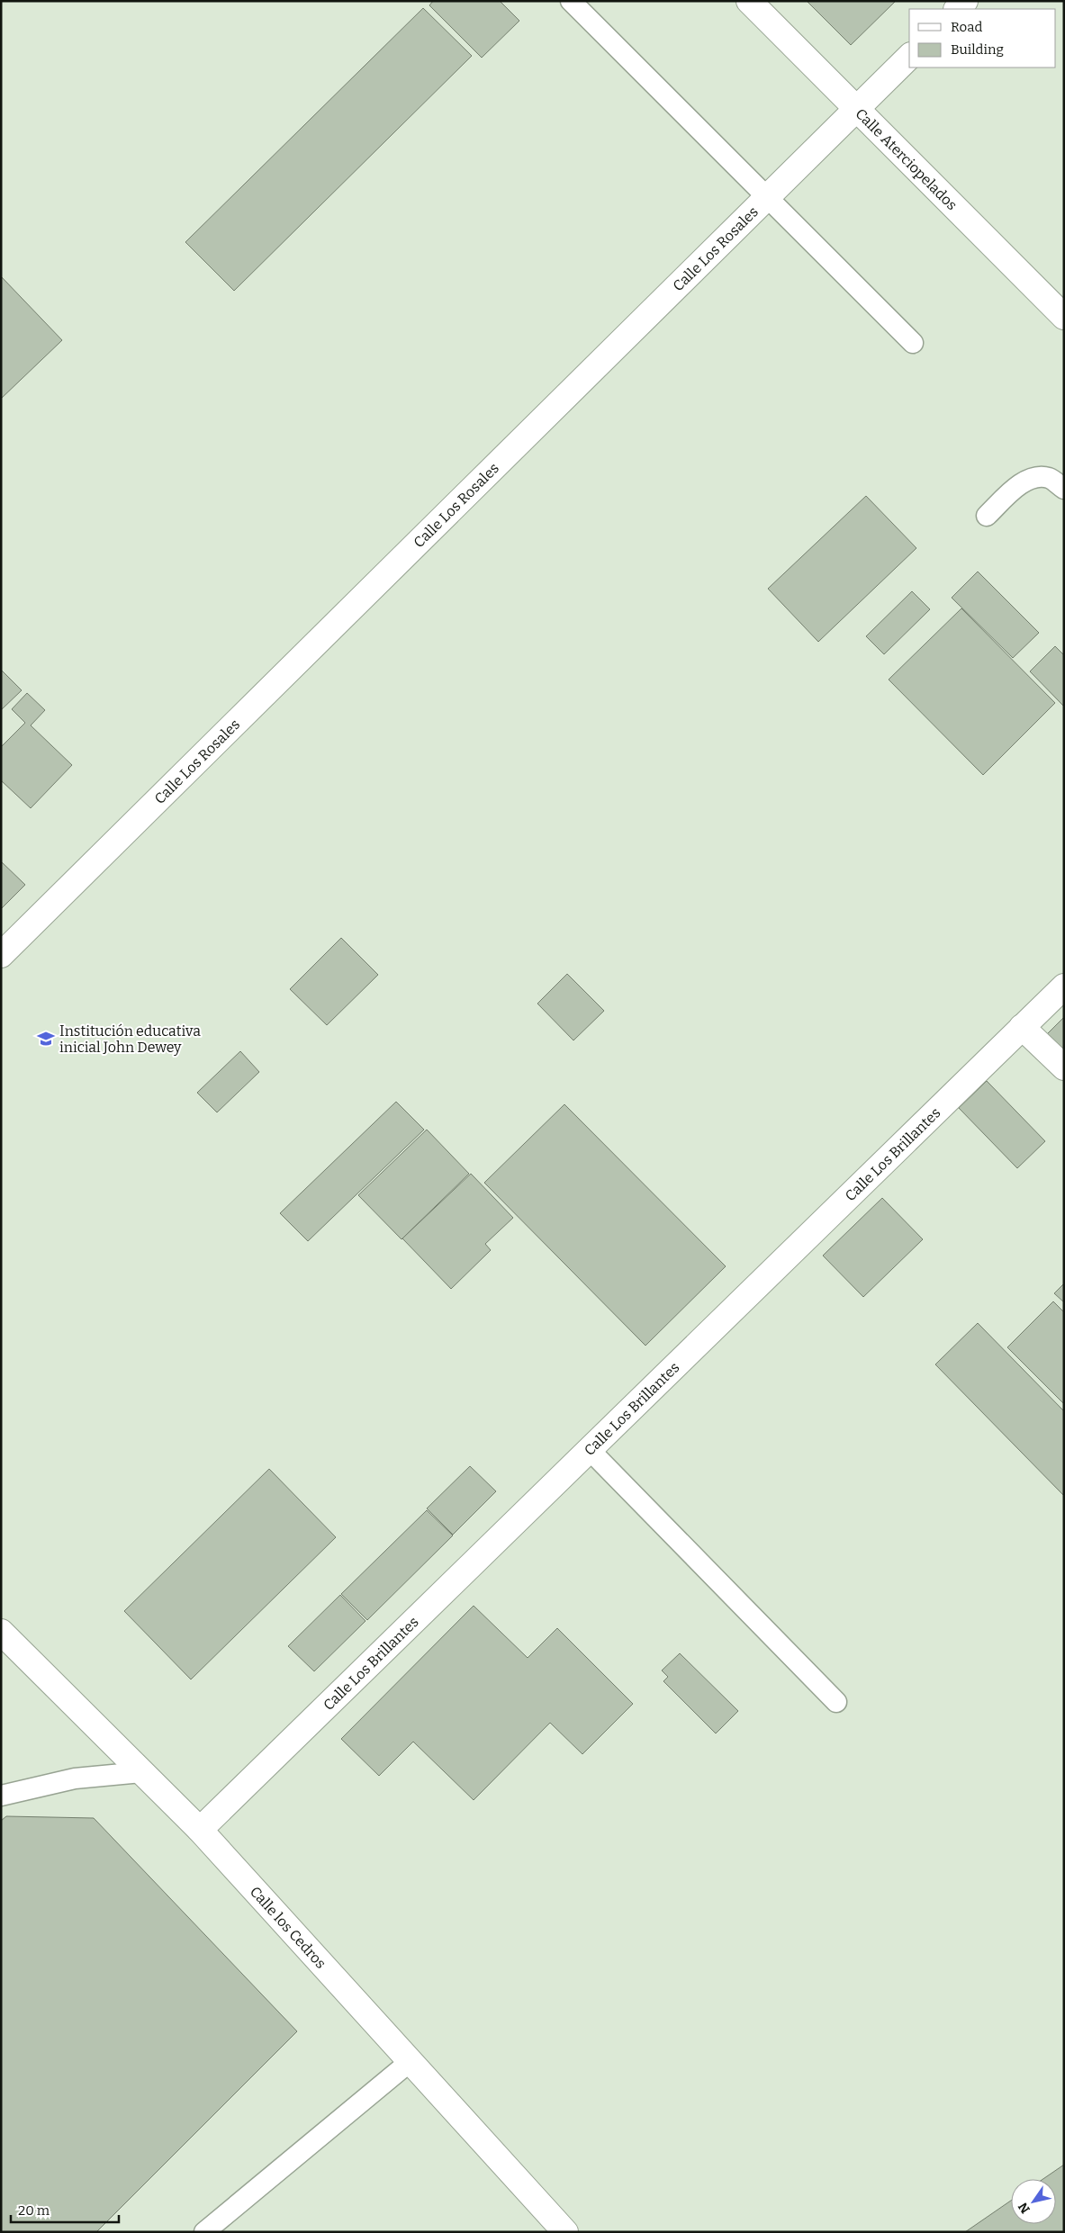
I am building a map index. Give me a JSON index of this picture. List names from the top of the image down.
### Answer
{
  "streets": {
    "street": [
      "Calle Aterciopelados",
      "Calle Los Rosales",
      "Calle Los Brillantes",
      "Calle los Cedros"
    ]
  },
  "crossings": [
    ["Calle Aterciopelados", "Calle Los Rosales"],
    ["Calle Los Brillantes", "Calle los Cedros"]
  ],
  "places": {
    "school or university": ["Institución educativa inicial John Dewey"]
  },
  "legend": ["Road", "Building"],
  "scale_bar": "20 m",
  "north": "bottom left"
}
